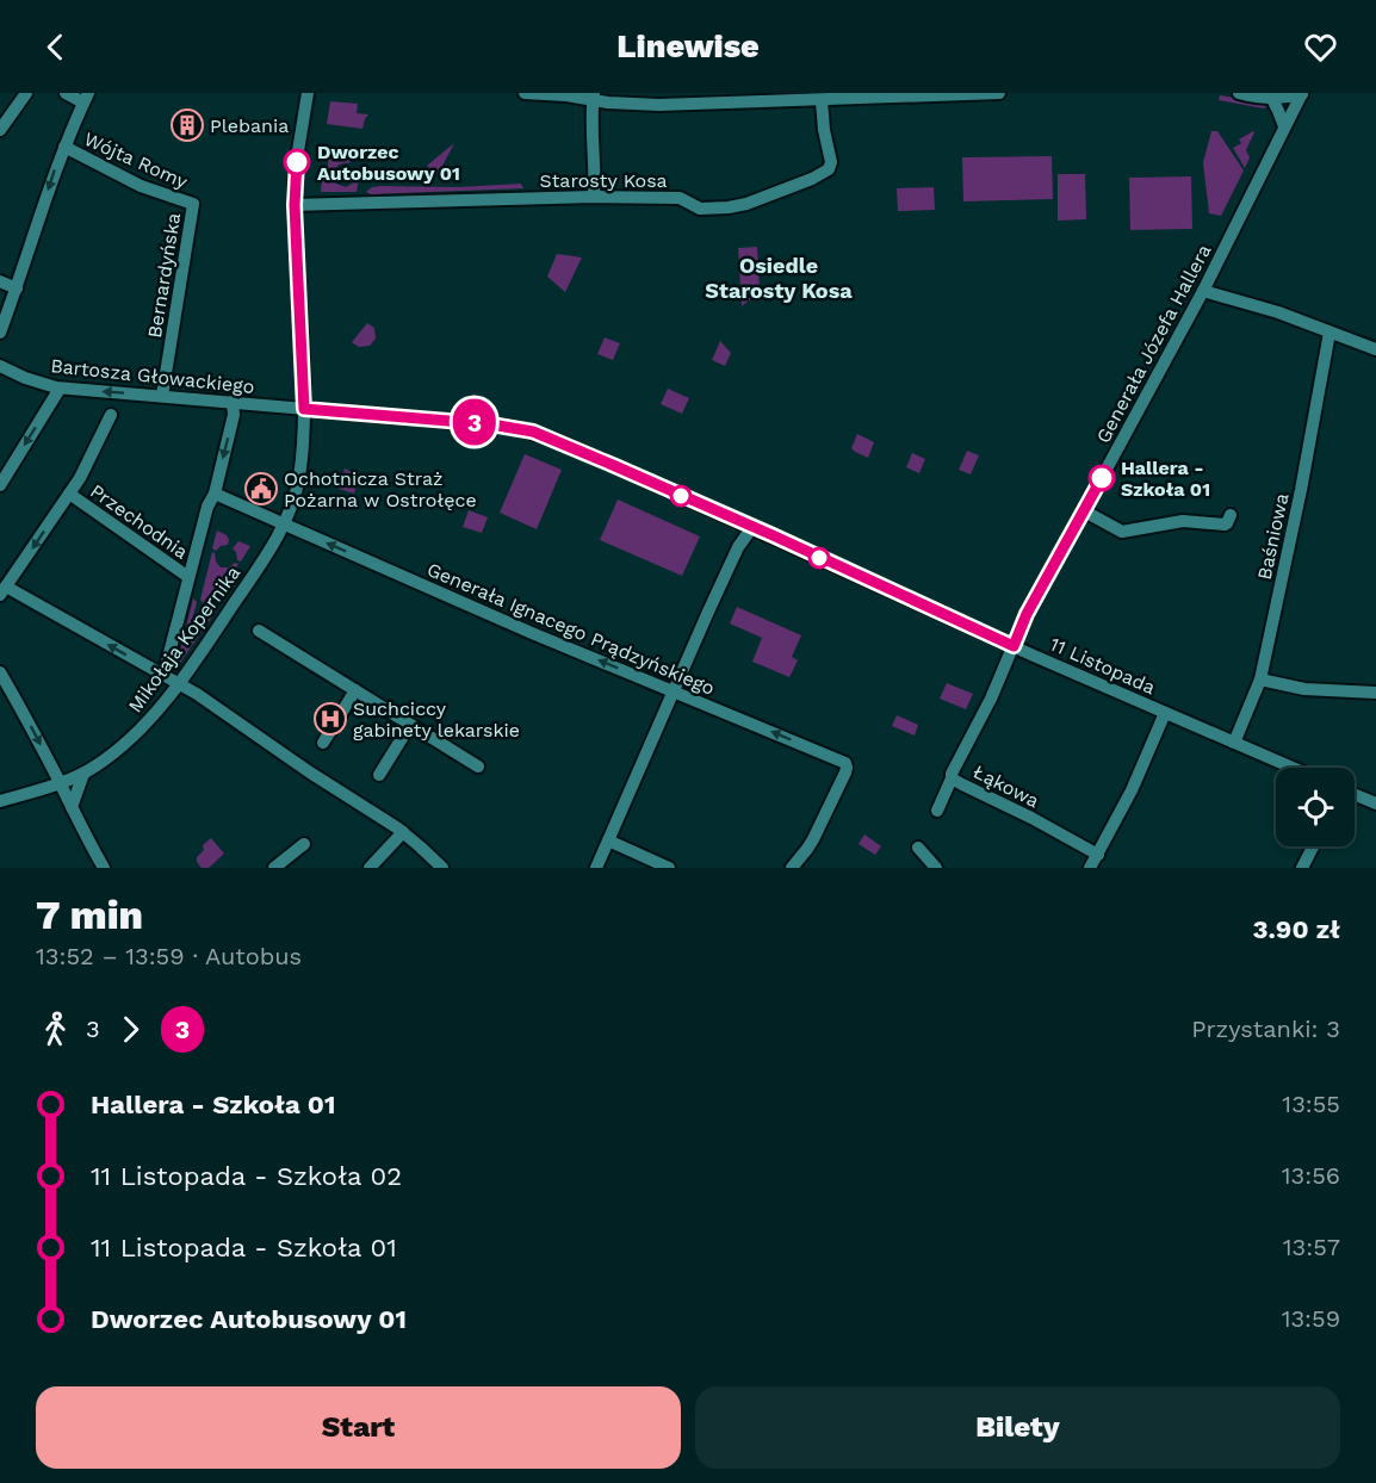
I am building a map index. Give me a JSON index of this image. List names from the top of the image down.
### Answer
{
  "streets": {
    "street": [
      "Wójta Romy",
      "Starosty Kosa",
      "Bernardyńska",
      "Generała Józefa Hallera",
      "Bartosza Głowackiego",
      "Przechodnia",
      "Baśniowa",
      "Generała Ignacego Prądzyńskiego",
      "Mikołaja Kopernika",
      "11 Listopada",
      "Łąkowa"
    ]
  },
  "crossings": [
    ["Wójta Romy", "Bernardyńska"],
    ["Starosty Kosa", "Mikołaja Kopernika"],
    ["Bernardyńska", "Bartosza Głowackiego"],
    ["Generała Józefa Hallera", "11 Listopada"],
    ["Generała Józefa Hallera", "Łąkowa"],
    ["Bartosza Głowackiego", "Mikołaja Kopernika"],
    ["Bartosza Głowackiego", "11 Listopada"],
    ["Przechodnia", "Mikołaja Kopernika"],
    ["Baśniowa", "11 Listopada"],
    ["Generała Ignacego Prądzyńskiego", "Mikołaja Kopernika"],
    ["Mikołaja Kopernika", "11 Listopada"],
    ["11 Listopada", "Łąkowa"]
  ],
  "one_way": ["Generała Ignacego Prądzyńskiego"],
  "districts": ["Osiedle Starosty Kosa"],
  "places": {
    "building": ["Plebania"],
    "other": ["Dworzec Autobusowy 01", "Hallera - Szkoła 01"],
    "public building": ["Ochotnicza Straż Pożarna w Ostrołęce"],
    "hospital": ["Suchciccy gabinety lekarskie"]
  },
  "lines": ["bus line 3"],
  "page": {
    "header": "Linewise",
    "on_map": "3",
    "heading": ["7 min", "13:52 – 13:59 · Autobus", "3.90 zł"],
    "legs": ["3", "3", "Przystanki: 3"],
    "list": [
      {
        "name": "Hallera - Szkoła 01",
        "value": "13:55"
      },
      {
        "name": "11 Listopada - Szkoła 02",
        "value": "13:56"
      },
      {
        "name": "11 Listopada - Szkoła 01",
        "value": "13:57"
      },
      {
        "name": "Dworzec Autobusowy 01",
        "value": "13:59"
      }
    ],
    "buttons": ["Start", "Bilety"]
  }
}
